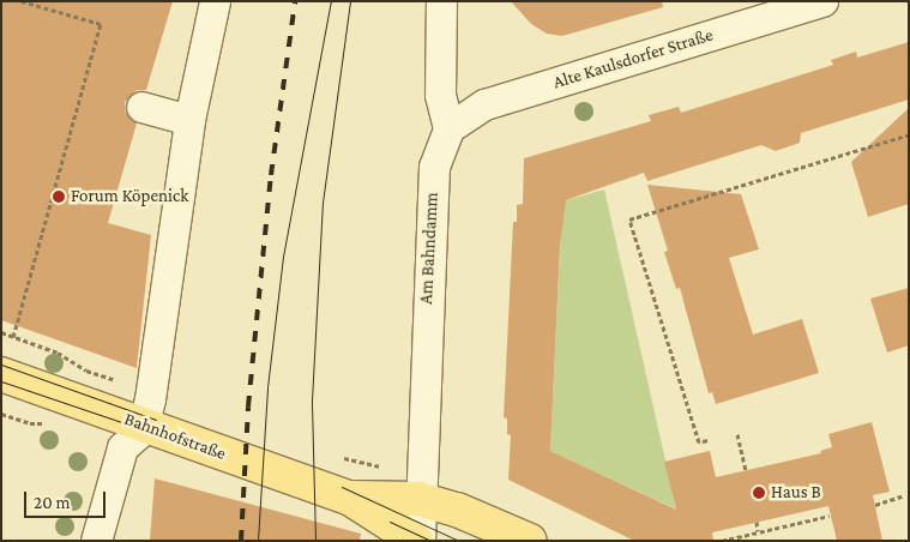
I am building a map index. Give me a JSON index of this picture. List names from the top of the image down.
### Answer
{
  "streets": {
    "main road": ["Bahnhofstraße"],
    "street": ["Alte Kaulsdorfer Straße", "Am Bahndamm"]
  },
  "crossings": [
    ["Alte Kaulsdorfer Straße", "Am Bahndamm"]
  ],
  "places": ["Forum Köpenick", "Haus B"],
  "scale_bar": "20 m"
}
